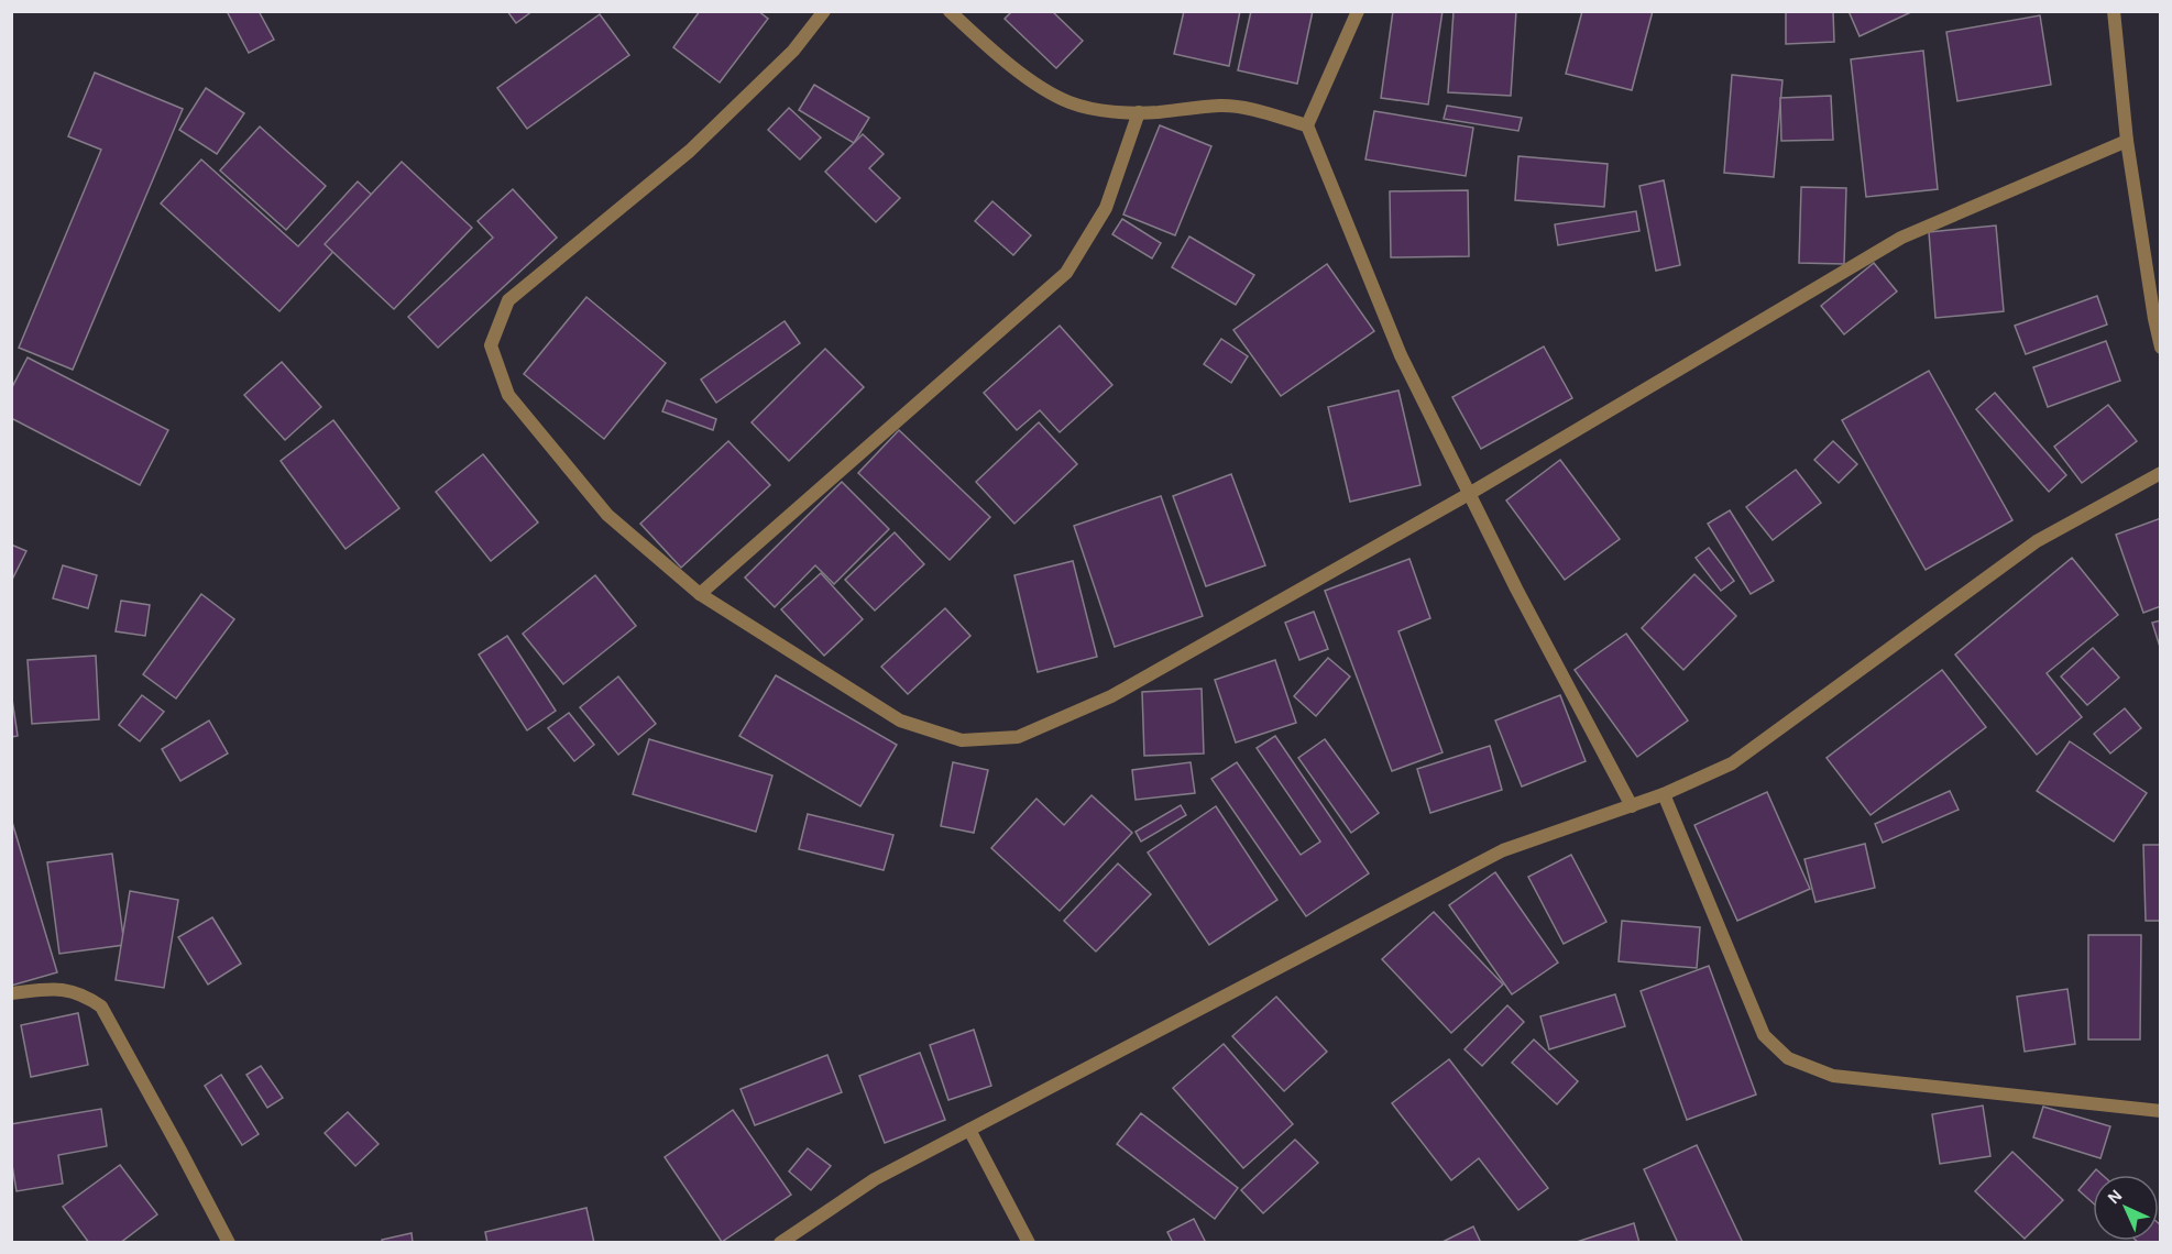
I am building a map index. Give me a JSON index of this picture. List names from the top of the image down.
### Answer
{
  "north": "top left"
}
